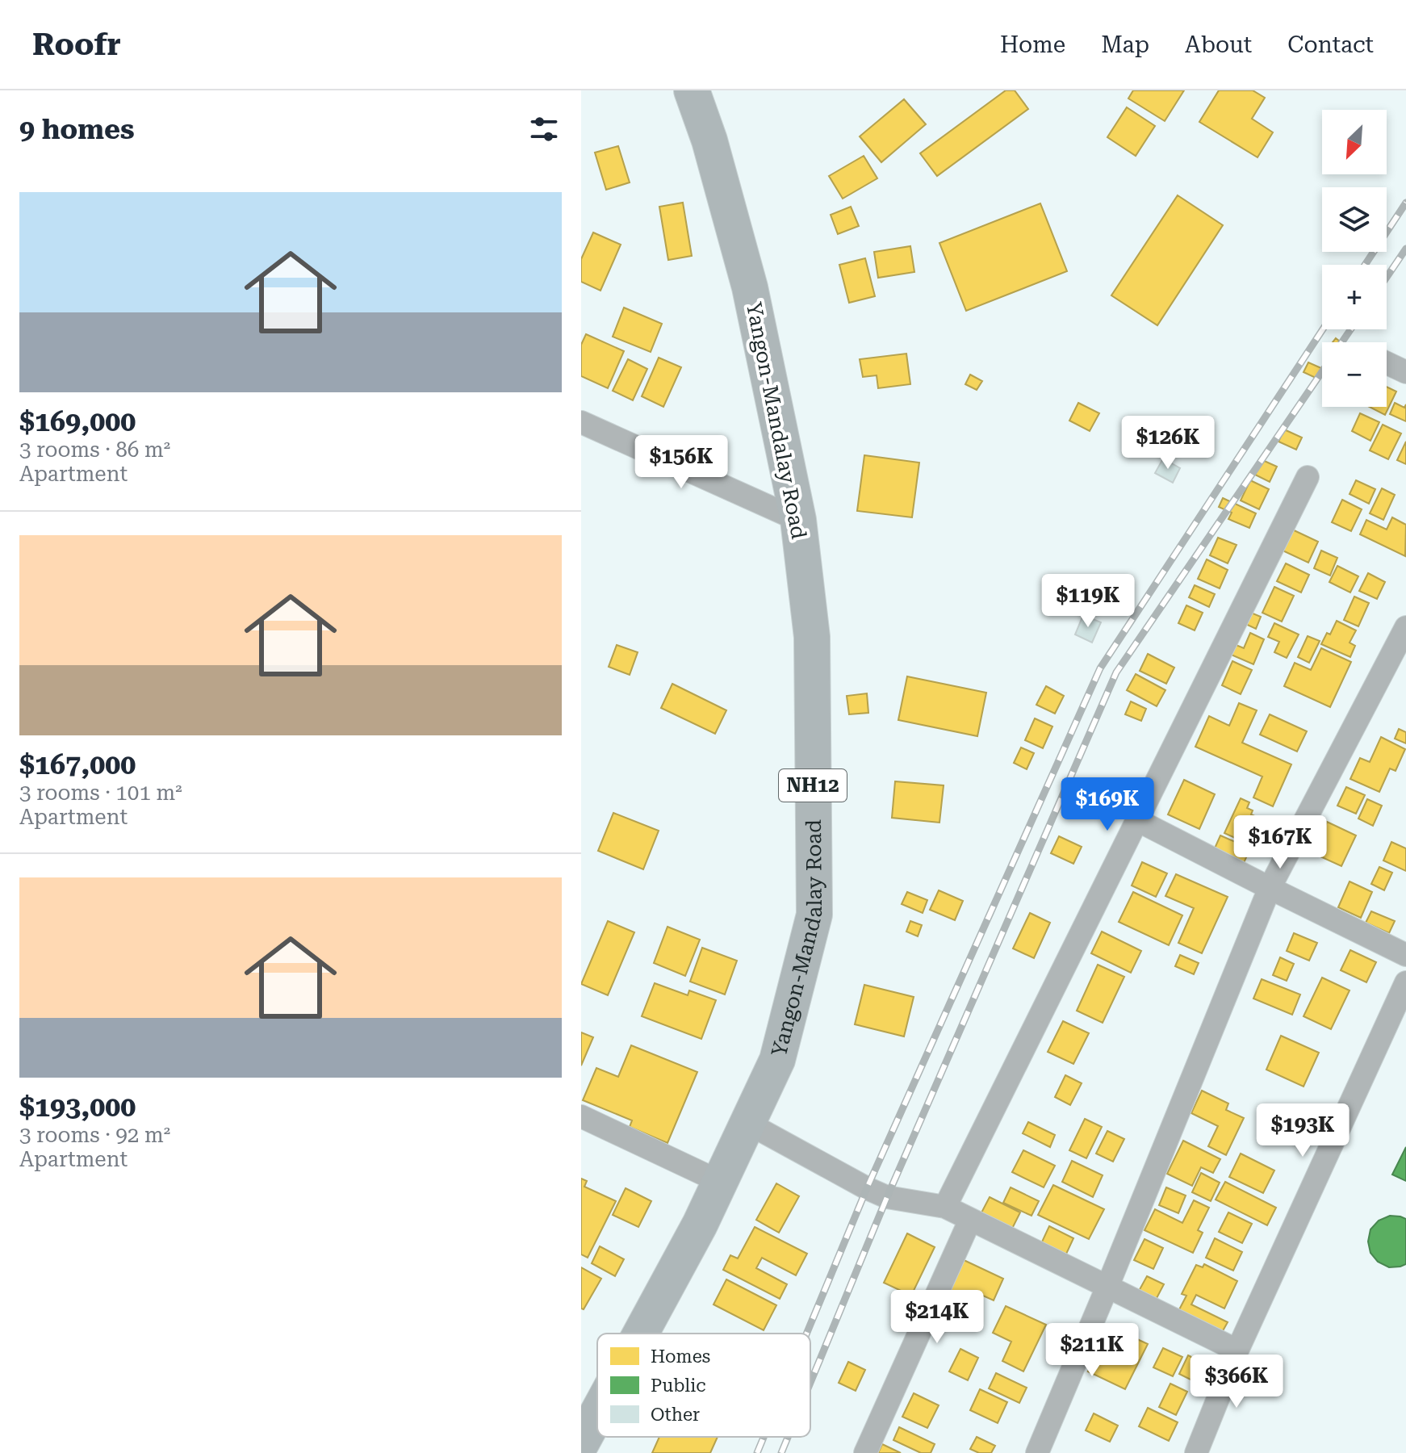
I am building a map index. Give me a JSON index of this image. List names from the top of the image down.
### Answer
{
  "streets": {
    "highway": ["Yangon-Mandalay Road", "NH12"]
  },
  "legend": ["Homes", "Public", "Other"],
  "north": "bottom left",
  "page": {
    "header": "Roofr",
    "nav": [
      "Home",
      "Map",
      "About",
      "Contact"
    ],
    "heading": "9 homes",
    "map_buttons": ["+", "−"],
    "list": [
      {
        "name": "$169,000",
        "note": "3 rooms · 86 m² · Apartment"
      },
      {
        "name": "$167,000",
        "note": "3 rooms · 101 m² · Apartment"
      },
      {
        "name": "$193,000",
        "note": "3 rooms · 92 m² · Apartment"
      }
    ],
    "price": [
      "$126K",
      "$156K",
      "$119K",
      "$169K",
      "$167K",
      "$193K",
      "$214K",
      "$211K",
      "$366K"
    ]
  }
}
